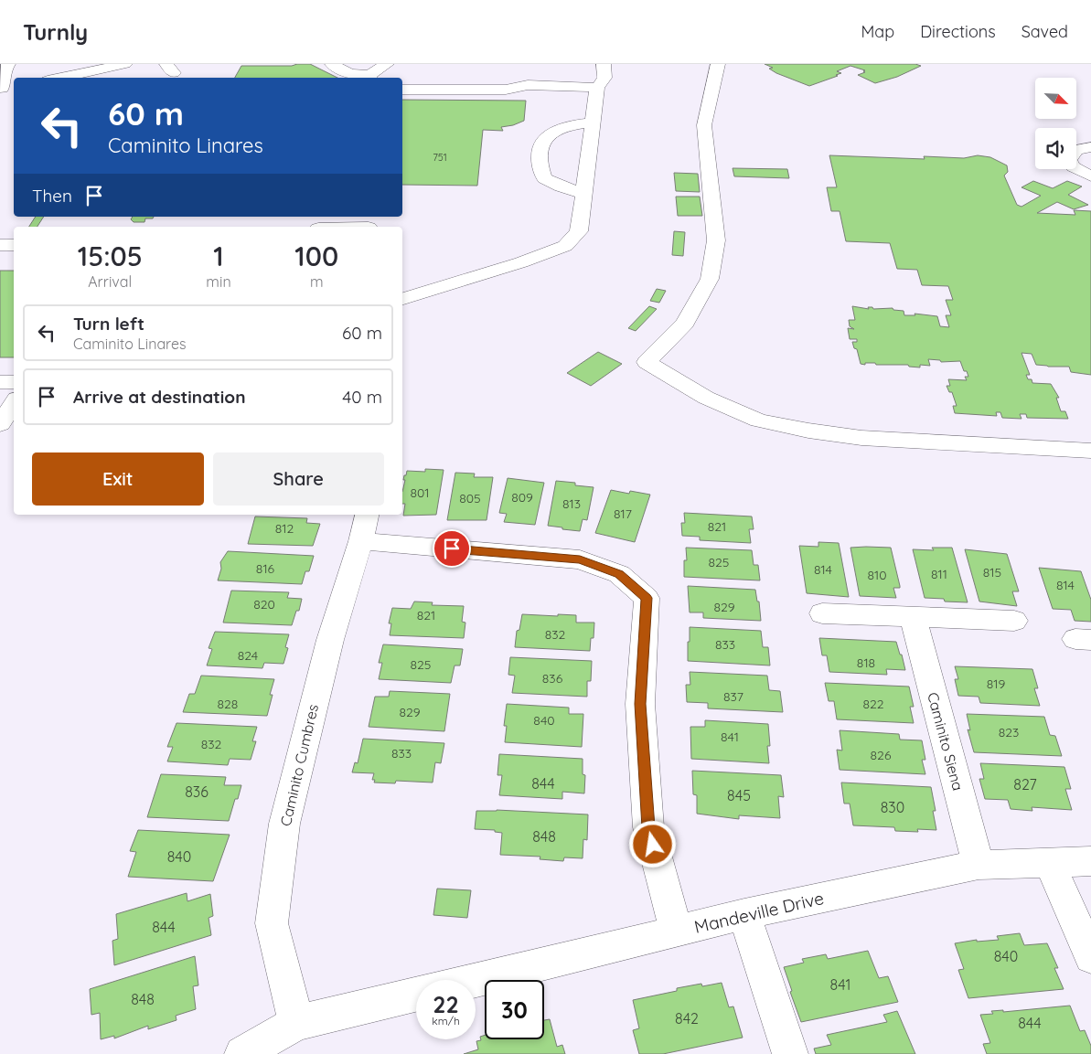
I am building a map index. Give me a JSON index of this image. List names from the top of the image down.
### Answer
{
  "streets": {
    "street": ["Caminito Siena", "Caminito Cumbres", "Mandeville Drive"]
  },
  "crossings": [
    ["Caminito Siena", "Mandeville Drive"]
  ],
  "house_numbers": [
    "751",
    "801",
    "809",
    "805",
    "813",
    "817",
    "821",
    "812",
    "825",
    "816",
    "814",
    "815",
    "811",
    "810",
    "814",
    "820",
    "829",
    "821",
    "832",
    "833",
    "824",
    "818",
    "825",
    "836",
    "819",
    "837",
    "828",
    "822",
    "829",
    "840",
    "823",
    "841",
    "832",
    "833",
    "826",
    "844",
    "827",
    "836",
    "845",
    "830",
    "848",
    "840",
    "844",
    "840",
    "841",
    "848",
    "842",
    "844"
  ],
  "north": "bottom right",
  "page": {
    "header": "Turnly",
    "nav": ["Map", "Directions", "Saved"],
    "turn": ["60 m", "Caminito Linares"],
    "then": "Then",
    "eta": [
      "15:05",
      "Arrival",
      "1",
      "min",
      "100",
      "m"
    ],
    "list": [
      {
        "name": "Turn left",
        "note": "Caminito Linares",
        "value": "60 m"
      },
      {
        "name": "Arrive at destination",
        "value": "40 m"
      }
    ],
    "buttons": ["Exit", "Share"],
    "speed": "22 km/h",
    "limit": "30"
  }
}
